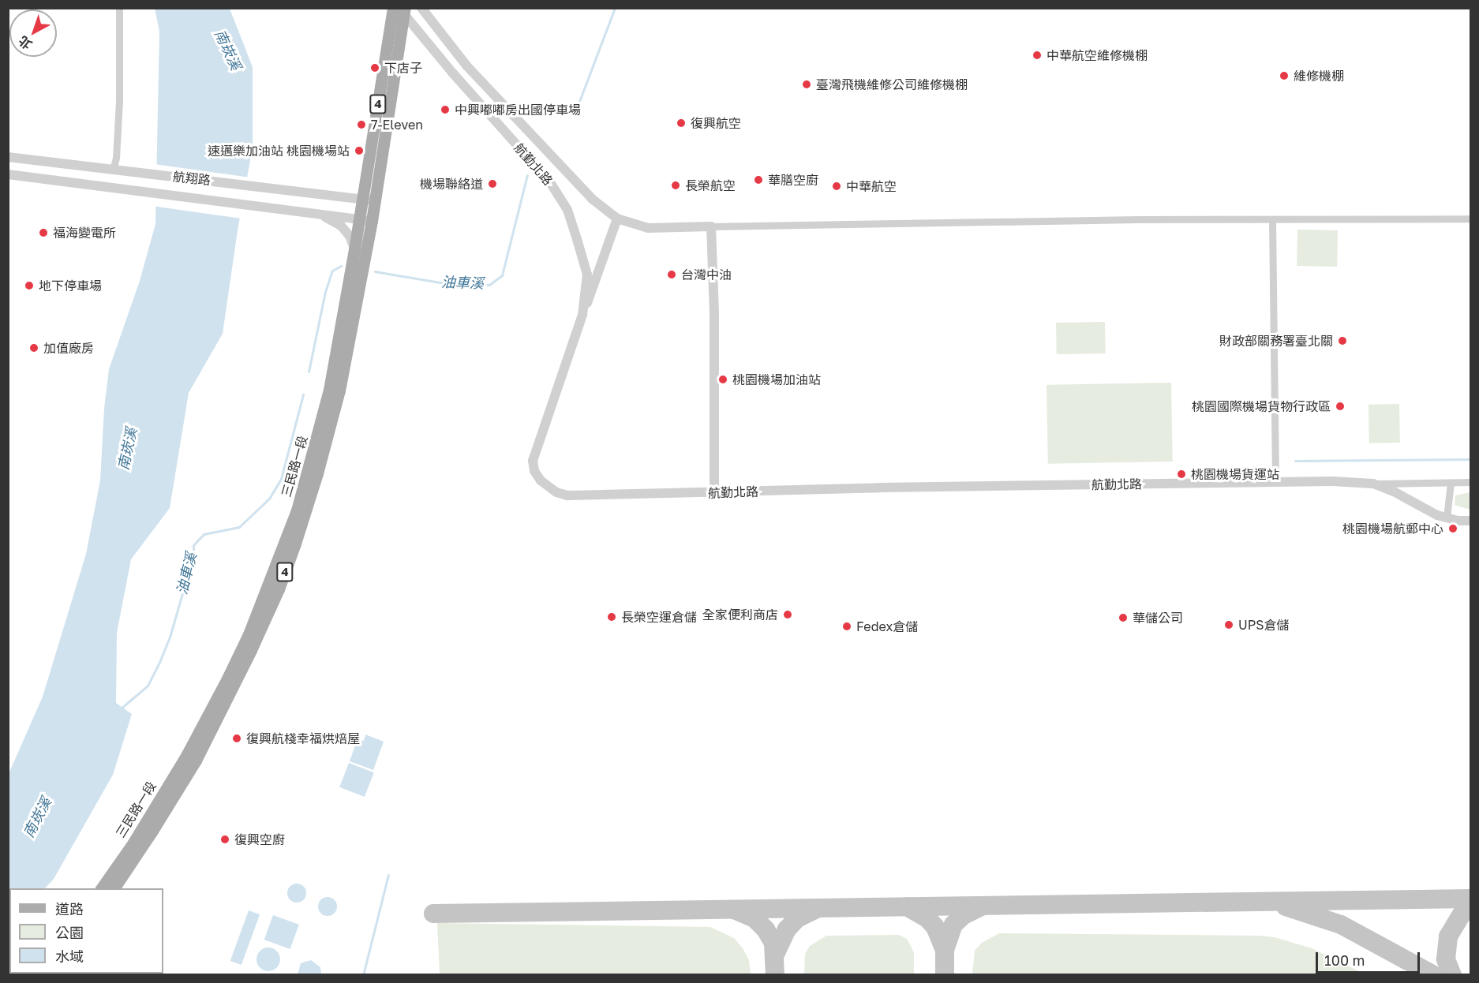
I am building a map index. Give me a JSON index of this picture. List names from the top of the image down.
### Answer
{
  "streets": {
    "main road": ["4", "三民路一段"],
    "street": ["航勤北路", "航翔路"]
  },
  "crossings": [
    ["航勤北路", "三民路一段"],
    ["航翔路", "三民路一段"]
  ],
  "water": ["南崁溪", "油車溪"],
  "places": [
    "中華航空維修機棚",
    "下店子",
    "維修機棚",
    "臺灣飛機維修公司維修機棚",
    "中興嘟嘟房出國停車場",
    "復興航空",
    "7-Eleven",
    "速邁樂加油站 桃園機場站",
    "華膳空廚",
    "機場聯絡道",
    "長榮航空",
    "中華航空",
    "福海變電所",
    "台灣中油",
    "地下停車場",
    "財政部關務署臺北關",
    "加值廠房",
    "桃園機場加油站",
    "桃園國際機場貨物行政區",
    "桃園機場貨運站",
    "桃園機場航郵中心",
    "全家便利商店",
    "長榮空運倉儲",
    "華儲公司",
    "UPS倉儲",
    "Fedex倉儲",
    "復興航棧幸福烘焙屋",
    "復興空廚"
  ],
  "legend": ["道路", "公園", "水域"],
  "scale_bar": "100 m",
  "north": "bottom left"
}
